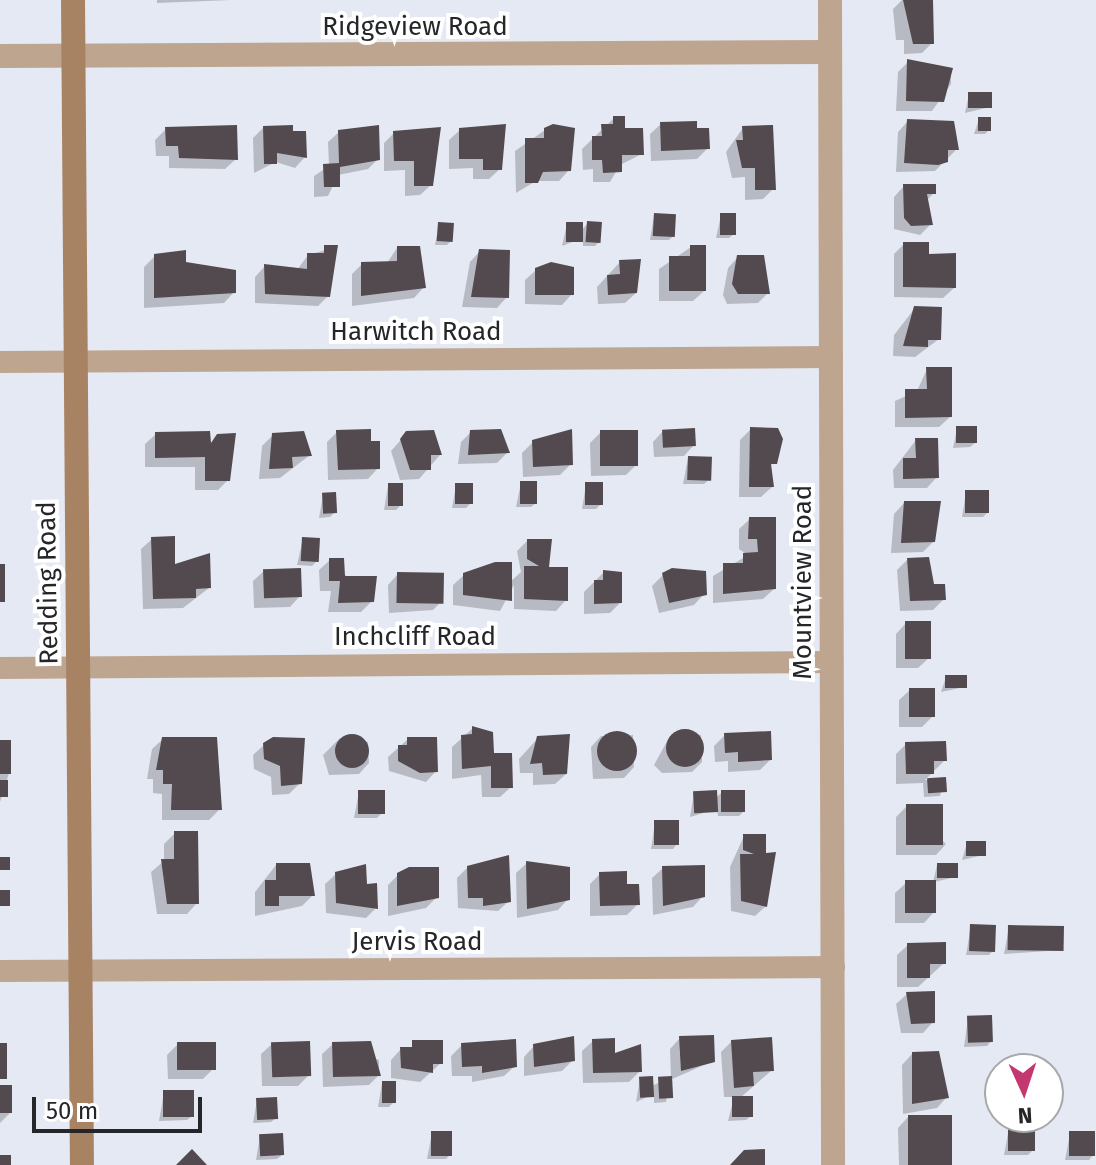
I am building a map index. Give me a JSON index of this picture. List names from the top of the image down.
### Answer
{
  "streets": {
    "main road": ["Redding Road"],
    "street": [
      "Ridgeview Road",
      "Harwitch Road",
      "Mountview Road",
      "Inchcliff Road",
      "Jervis Road"
    ]
  },
  "crossings": [
    ["Ridgeview Road", "Mountview Road"],
    ["Ridgeview Road", "Redding Road"],
    ["Harwitch Road", "Mountview Road"],
    ["Harwitch Road", "Redding Road"],
    ["Mountview Road", "Inchcliff Road"],
    ["Mountview Road", "Jervis Road"],
    ["Redding Road", "Inchcliff Road"],
    ["Redding Road", "Jervis Road"]
  ],
  "scale_bar": "50 m",
  "north": "bottom"
}
